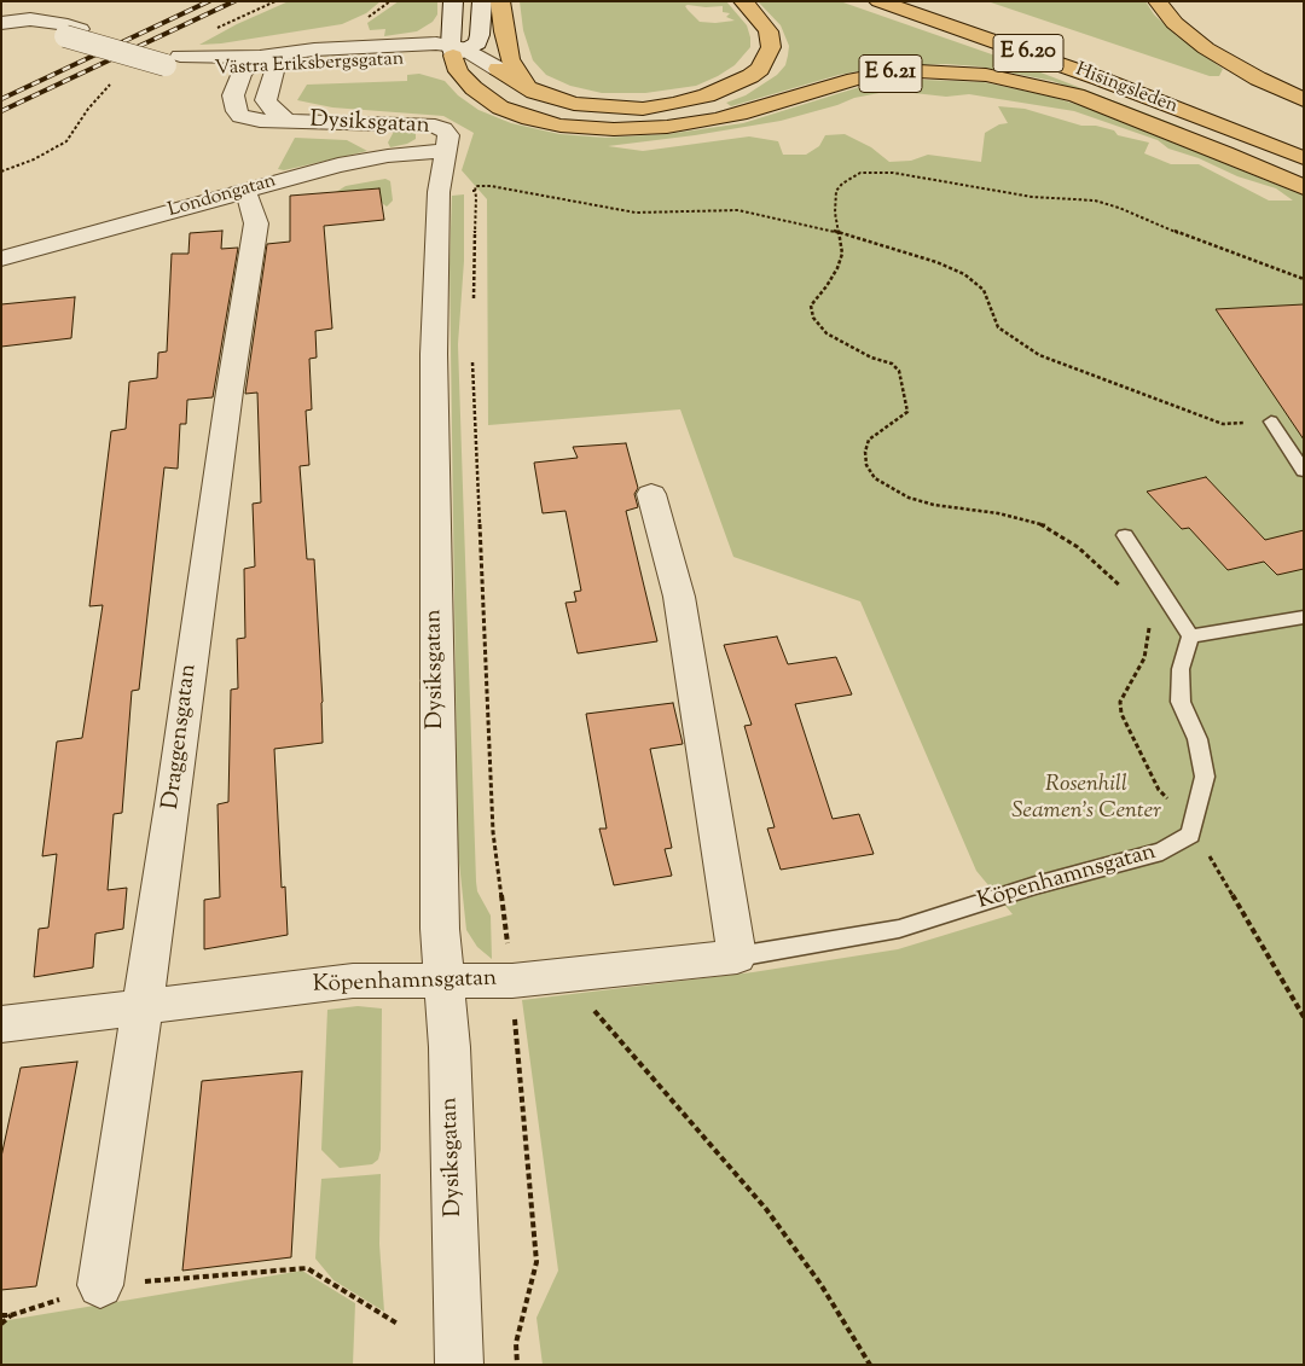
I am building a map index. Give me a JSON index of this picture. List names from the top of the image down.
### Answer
{
  "streets": {
    "highway": ["E 6.20", "E 6.21", "Hisingsleden"],
    "street": [
      "Västra Eriksbergsgatan",
      "Dysiksgatan",
      "Londongatan",
      "Draggensgatan",
      "Köpenhamnsgatan"
    ]
  },
  "crossings": [
    ["Västra Eriksbergsgatan", "E 6.21"],
    ["Västra Eriksbergsgatan", "Dysiksgatan"],
    ["Dysiksgatan", "Londongatan"],
    ["Dysiksgatan", "Köpenhamnsgatan"],
    ["Londongatan", "Draggensgatan"],
    ["Draggensgatan", "Köpenhamnsgatan"]
  ],
  "parks": ["Rosenhill Seamen's Center"]
}
